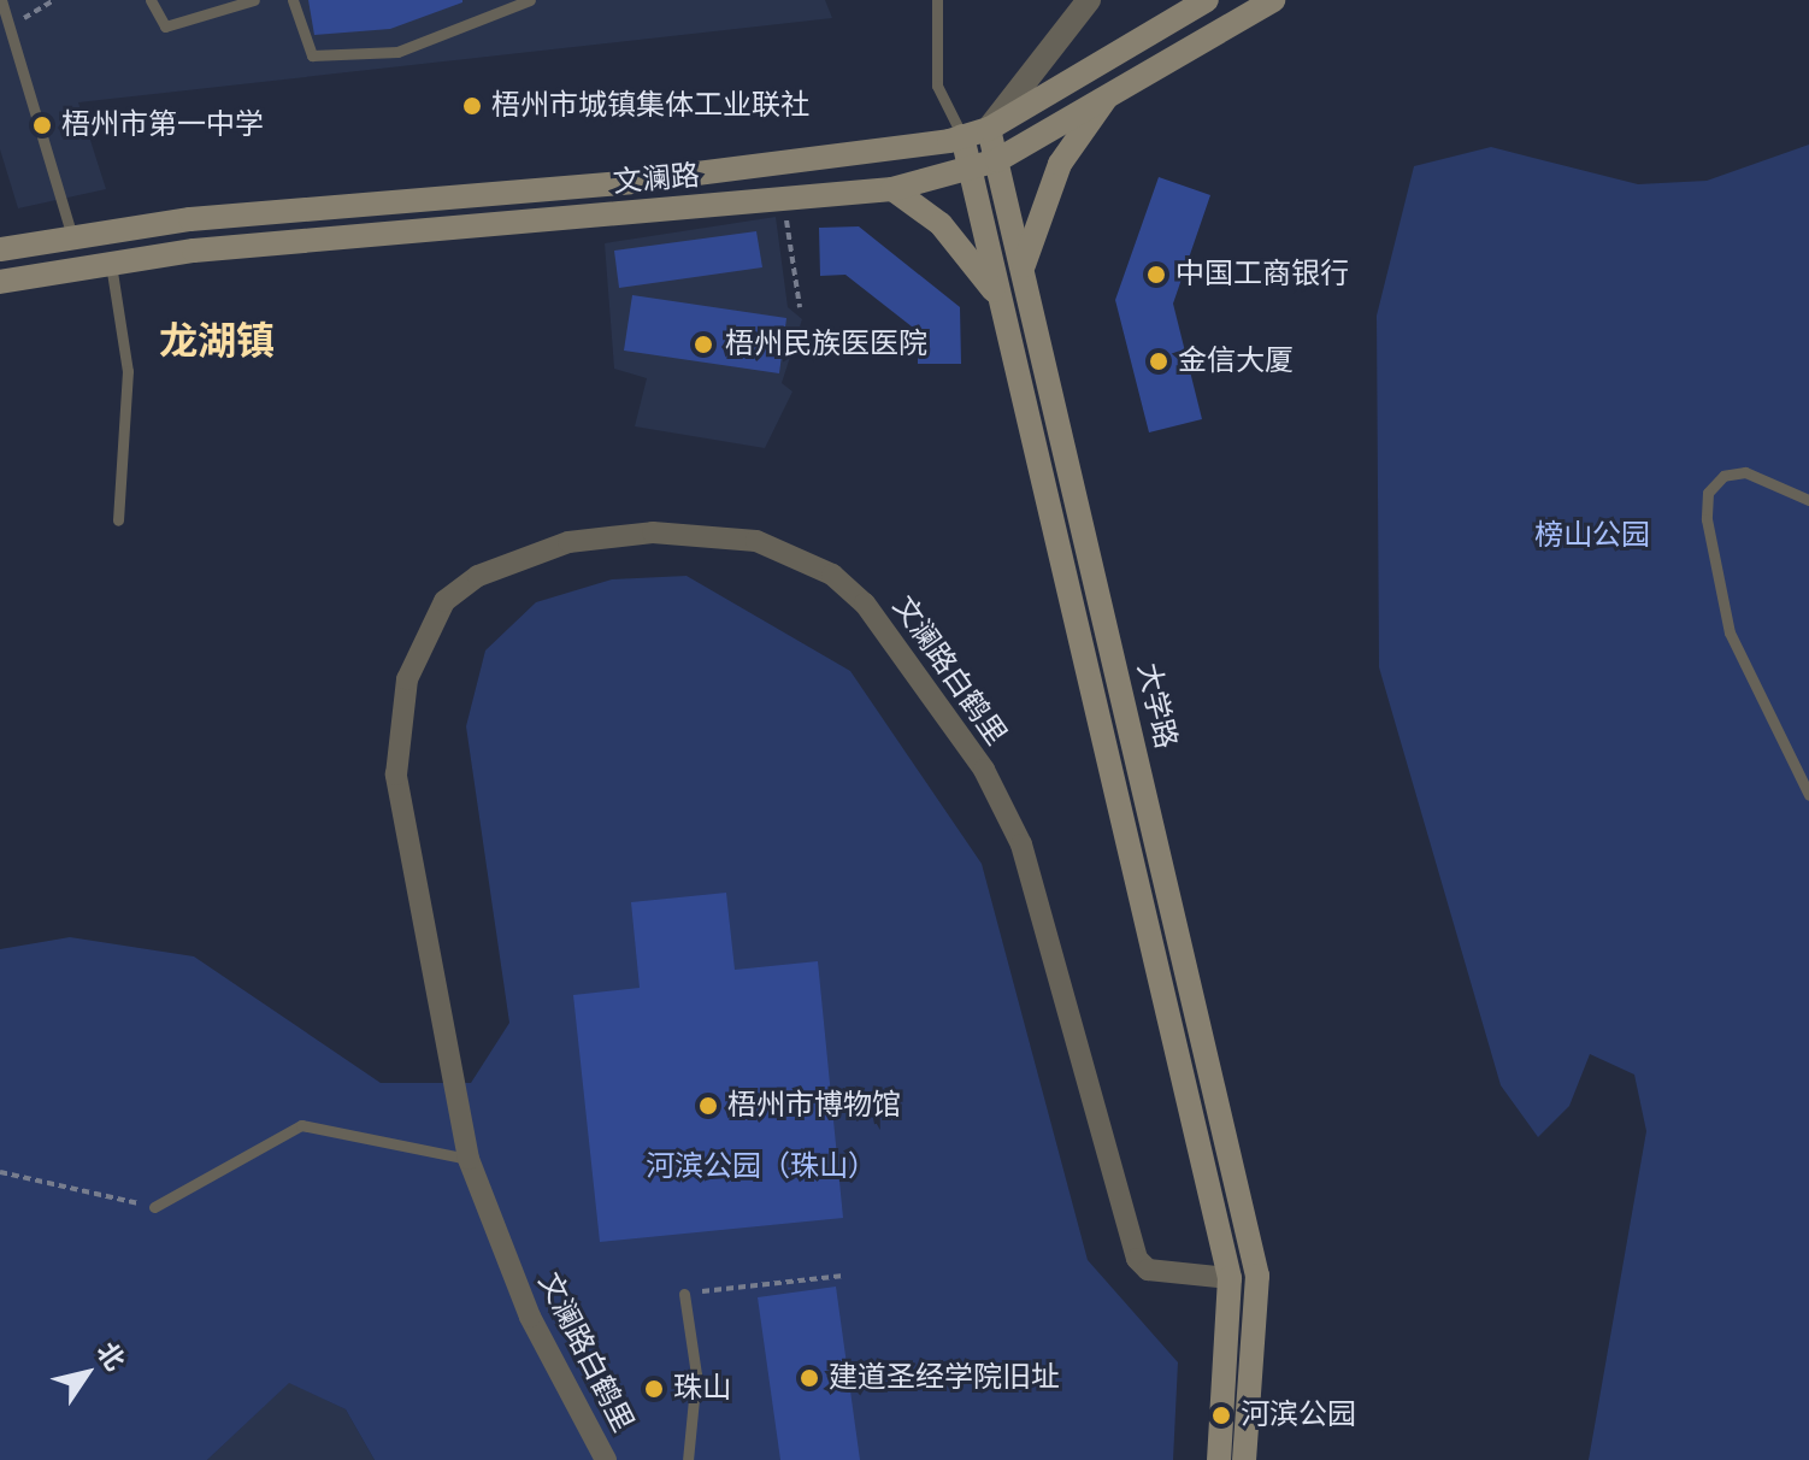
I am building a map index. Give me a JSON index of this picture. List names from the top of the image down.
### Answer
{
  "streets": {
    "main road": ["文澜路", "大学路"],
    "street": ["文澜路白鹤里"]
  },
  "crossings": [
    ["文澜路", "大学路"],
    ["文澜路白鹤里", "大学路"]
  ],
  "districts": ["龙湖镇"],
  "parks": ["榜山公园", "河滨公园（珠山）"],
  "places": [
    "梧州市城镇集体工业联社",
    "梧州市第一中学",
    "中国工商银行",
    "梧州民族医医院",
    "金信大厦",
    "梧州市博物馆",
    "建道圣经学院旧址",
    "珠山",
    "河滨公园"
  ],
  "north": "top right"
}
